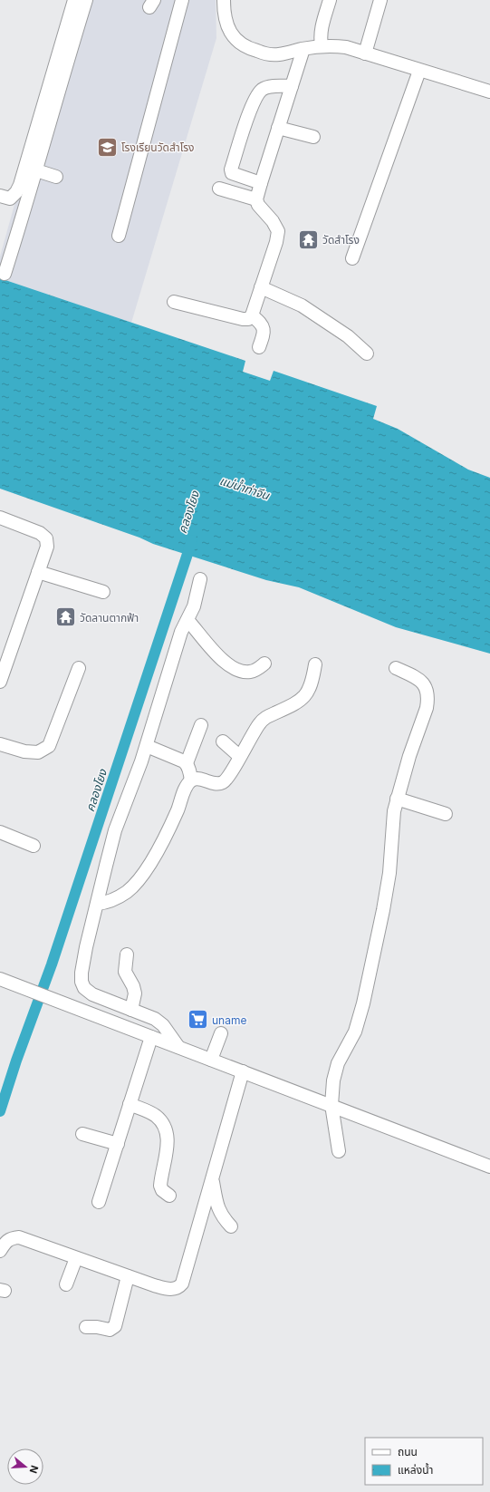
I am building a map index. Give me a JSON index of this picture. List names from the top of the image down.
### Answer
{
  "water": ["แม่น้ำท่าจีน", "คลองโยง"],
  "places": {
    "school or university": ["โรงเรียนวัดสำโรง"],
    "temple": ["วัดสำโรง", "วัดลานตากฟ้า"],
    "supermarket": ["uname"]
  },
  "legend": ["ถนน", "แหล่งน้ำ"],
  "north": "right"
}
